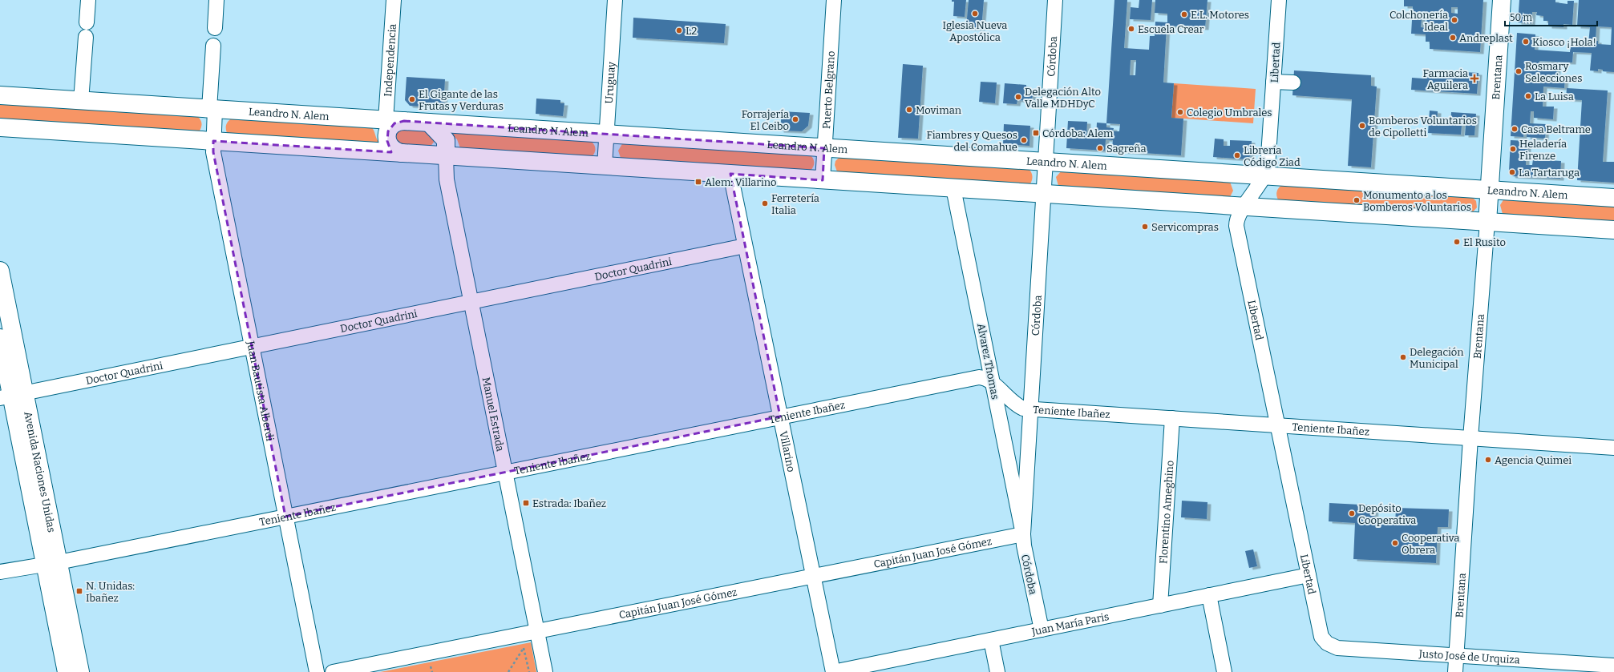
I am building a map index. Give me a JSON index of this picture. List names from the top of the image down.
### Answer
{
  "streets": {
    "main road": ["Brentana", "Leandro N. Alem", "Avenida Naciones Unidas"],
    "street": [
      "Córdoba",
      "Independencia",
      "Libertad",
      "Uruguay",
      "Puerto Belgrano",
      "Doctor Quadrini",
      "Alvarez Thomas",
      "Juan Bautista Alberdi",
      "Teniente Ibañez",
      "Manuel Estrada",
      "Villarino",
      "Florentino Ameghino",
      "Capitán Juan José Gómez",
      "Juan María Paris",
      "Justo José de Urquiza"
    ]
  },
  "crossings": [
    ["Córdoba", "Leandro N. Alem"],
    ["Córdoba", "Alvarez Thomas"],
    ["Córdoba", "Teniente Ibañez"],
    ["Córdoba", "Capitán Juan José Gómez"],
    ["Córdoba", "Juan María Paris"],
    ["Independencia", "Leandro N. Alem"],
    ["Libertad", "Leandro N. Alem"],
    ["Libertad", "Teniente Ibañez"],
    ["Libertad", "Juan María Paris"],
    ["Libertad", "Justo José de Urquiza"],
    ["Brentana", "Leandro N. Alem"],
    ["Brentana", "Teniente Ibañez"],
    ["Brentana", "Justo José de Urquiza"],
    ["Uruguay", "Leandro N. Alem"],
    ["Puerto Belgrano", "Leandro N. Alem"],
    ["Leandro N. Alem", "Juan Bautista Alberdi"],
    ["Doctor Quadrini", "Juan Bautista Alberdi"],
    ["Doctor Quadrini", "Manuel Estrada"],
    ["Doctor Quadrini", "Villarino"],
    ["Doctor Quadrini", "Avenida Naciones Unidas"],
    ["Alvarez Thomas", "Teniente Ibañez"],
    ["Alvarez Thomas", "Capitán Juan José Gómez"],
    ["Juan Bautista Alberdi", "Teniente Ibañez"],
    ["Teniente Ibañez", "Manuel Estrada"],
    ["Teniente Ibañez", "Villarino"],
    ["Teniente Ibañez", "Avenida Naciones Unidas"],
    ["Teniente Ibañez", "Florentino Ameghino"],
    ["Manuel Estrada", "Capitán Juan José Gómez"],
    ["Villarino", "Capitán Juan José Gómez"],
    ["Villarino", "Juan María Paris"],
    ["Florentino Ameghino", "Juan María Paris"]
  ],
  "places": {
    "other": [
      "Iglesia Nueva Apostólica",
      "E.L. Motores",
      "Colchonería Ideal",
      "Escuela Crear",
      "L2",
      "Andreplast",
      "Kiosco ¡Hola!",
      "Rosmary Selecciones",
      "La Luisa",
      "Delegación Alto Valle MDHDyC",
      "El Gigante de las Frutas y Verduras",
      "Moviman",
      "Colegio Umbrales",
      "Forrajería El Ceibo",
      "Bomberos Voluntarios de Cipolletti",
      "Casa Beltrame",
      "Fiambres y Quesos del Comahue",
      "Sagreña",
      "Heladería Firenze",
      "Librería Código Ziad",
      "La Tartaruga",
      "Monumento a los Bomberos Voluntarios",
      "Ferretería Italia",
      "Servicompras",
      "El Rusito",
      "Delegación Municipal",
      "Agencia Quimei",
      "Depósito Cooperativa",
      "Cooperativa Obrera"
    ],
    "health": ["Farmacia Aguilera"],
    "transit": [
      "Córdoba: Alem",
      "Alem: Villarino",
      "Estrada: Ibañez",
      "N. Unidas: Ibañez"
    ]
  },
  "scale_bar": "50 m"
}
